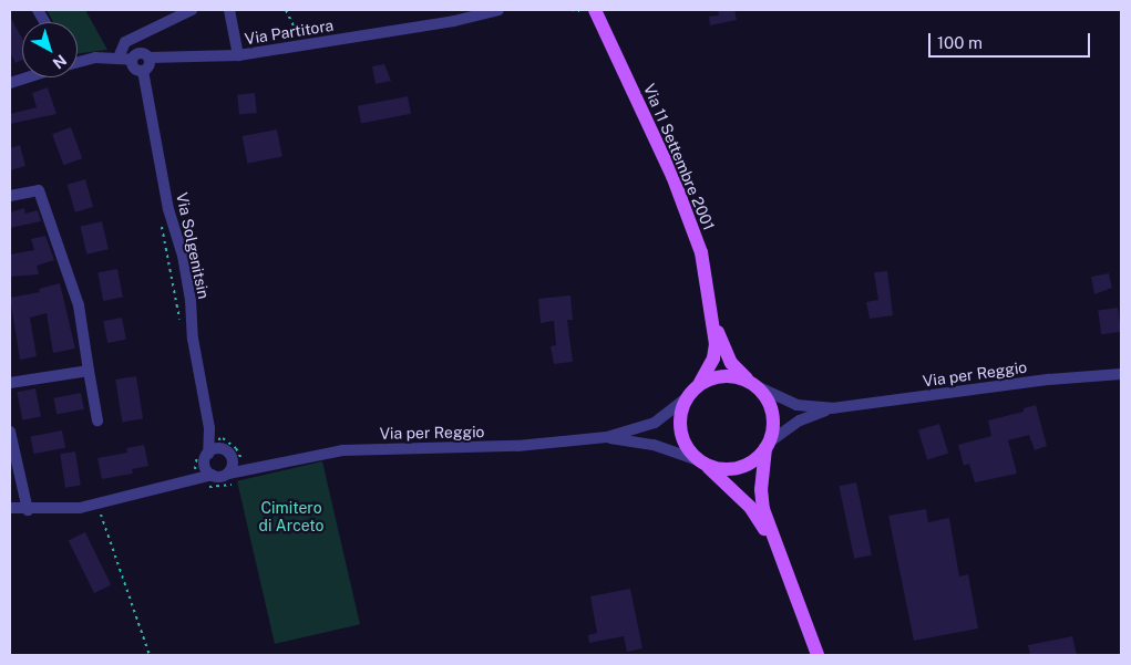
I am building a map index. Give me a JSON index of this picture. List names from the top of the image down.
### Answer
{
  "streets": {
    "main road": ["Via 11 Settembre 2001"],
    "street": ["Via Partitora", "Via Solgenitsin", "Via per Reggio"]
  },
  "crossings": [
    ["Via Partitora", "Via Solgenitsin"],
    ["Via 11 Settembre 2001", "Via per Reggio"]
  ],
  "parks": ["Cimitero di Arceto"],
  "scale_bar": "100 m",
  "north": "bottom right"
}
